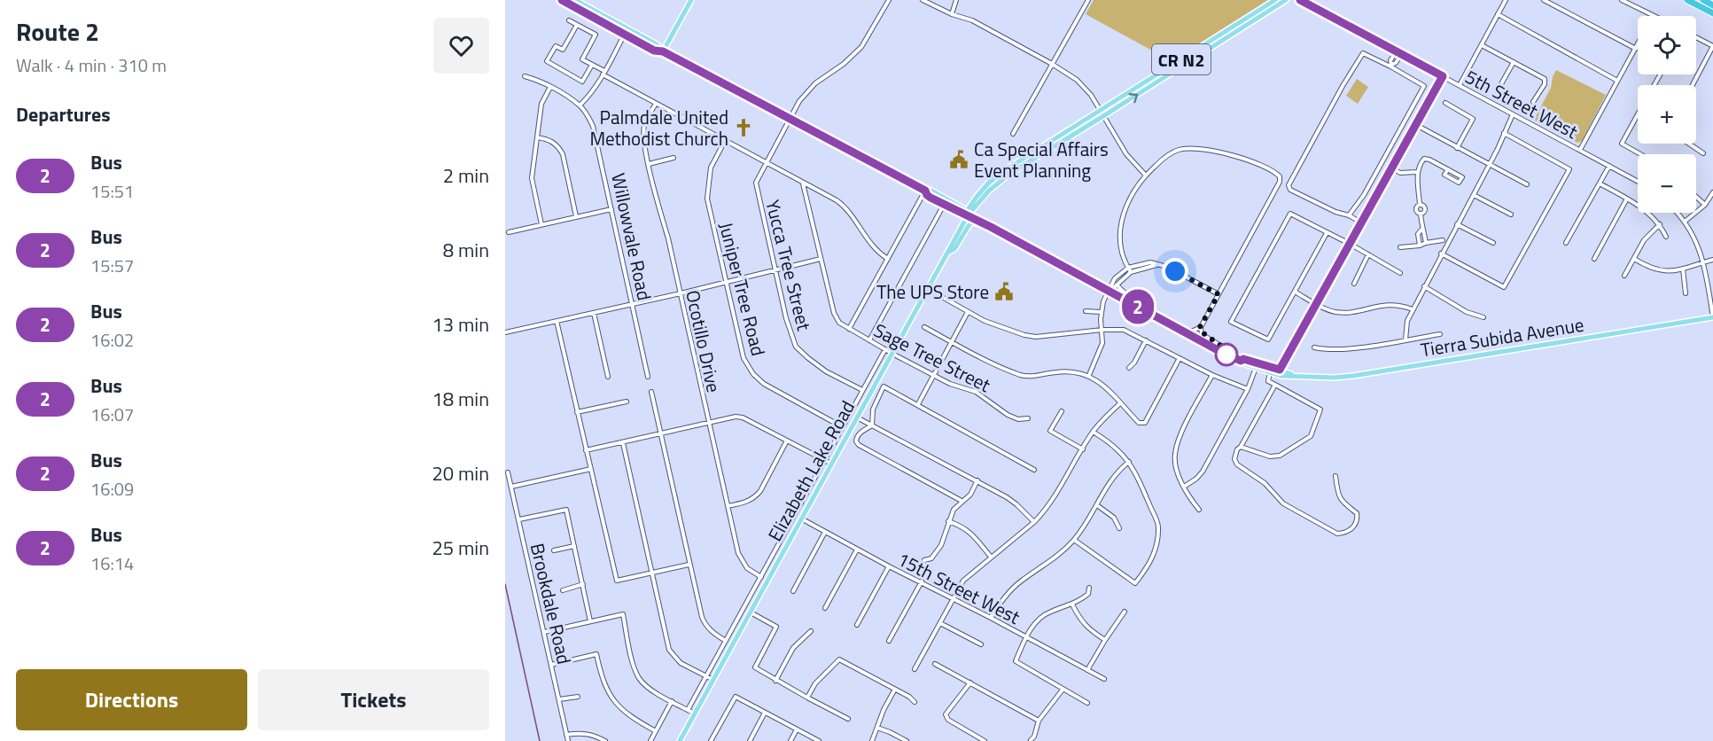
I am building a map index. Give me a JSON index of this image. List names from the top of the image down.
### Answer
{
  "streets": {
    "main road": ["CR N2", "Tierra Subida Avenue", "Elizabeth Lake Road"],
    "street": [
      "5th Street West",
      "Willowvale Road",
      "Yucca Tree Street",
      "Juniper Tree Road",
      "Ocotillo Drive",
      "Sage Tree Street",
      "15th Street West",
      "Brookdale Road"
    ]
  },
  "crossings": [
    ["CR N2", "Tierra Subida Avenue"],
    ["CR N2", "Elizabeth Lake Road"],
    ["Tierra Subida Avenue", "Elizabeth Lake Road"],
    ["Sage Tree Street", "Elizabeth Lake Road"],
    ["Elizabeth Lake Road", "15th Street West"]
  ],
  "places": {
    "church": ["Palmdale United Methodist Church"],
    "public building": ["Ca Special Affairs Event Planning", "The UPS Store"]
  },
  "lines": ["bus line 2"],
  "page": {
    "heading": [
      ["Route 2", "Walk · 4 min · 310 m"],
      "Departures"
    ],
    "on_map": "2",
    "map_buttons": ["+", "−"],
    "list": [
      {
        "mark": "2",
        "name": "Bus",
        "note": "15:51",
        "value": "2 min"
      },
      {
        "mark": "2",
        "name": "Bus",
        "note": "15:57",
        "value": "8 min"
      },
      {
        "mark": "2",
        "name": "Bus",
        "note": "16:02",
        "value": "13 min"
      },
      {
        "mark": "2",
        "name": "Bus",
        "note": "16:07",
        "value": "18 min"
      },
      {
        "mark": "2",
        "name": "Bus",
        "note": "16:09",
        "value": "20 min"
      },
      {
        "mark": "2",
        "name": "Bus",
        "note": "16:14",
        "value": "25 min"
      }
    ],
    "buttons": ["Directions", "Tickets"]
  }
}
